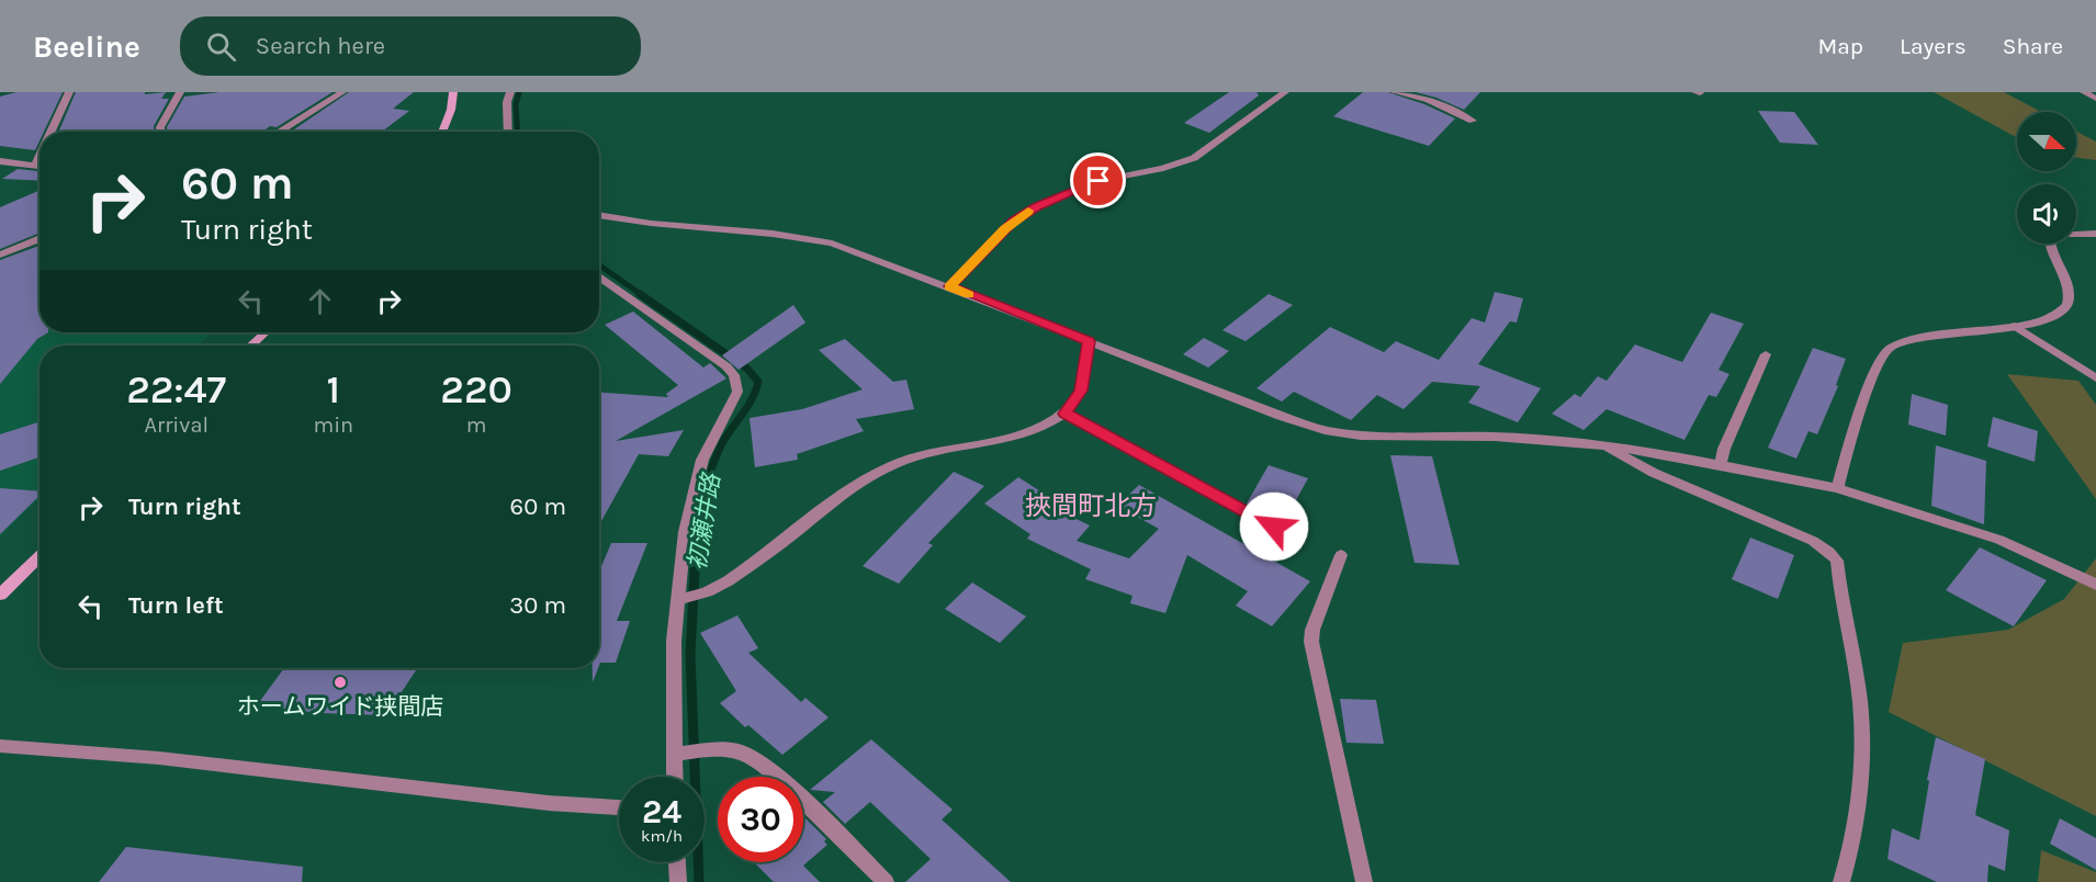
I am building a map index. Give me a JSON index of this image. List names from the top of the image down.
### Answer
{
  "districts": ["挾間町北方"],
  "water": ["初瀬井路"],
  "places": ["ホームワイド挟間店"],
  "north": "right",
  "page": {
    "header": "Beeline",
    "search": "Search here",
    "nav": ["Map", "Layers", "Share"],
    "turn": ["60 m", "Turn right"],
    "eta": [
      "22:47",
      "Arrival",
      "1",
      "min",
      "220",
      "m"
    ],
    "list": [
      {
        "name": "Turn right",
        "value": "60 m"
      },
      {
        "name": "Turn left",
        "value": "30 m"
      }
    ],
    "speed": "24 km/h",
    "limit": "30"
  }
}
